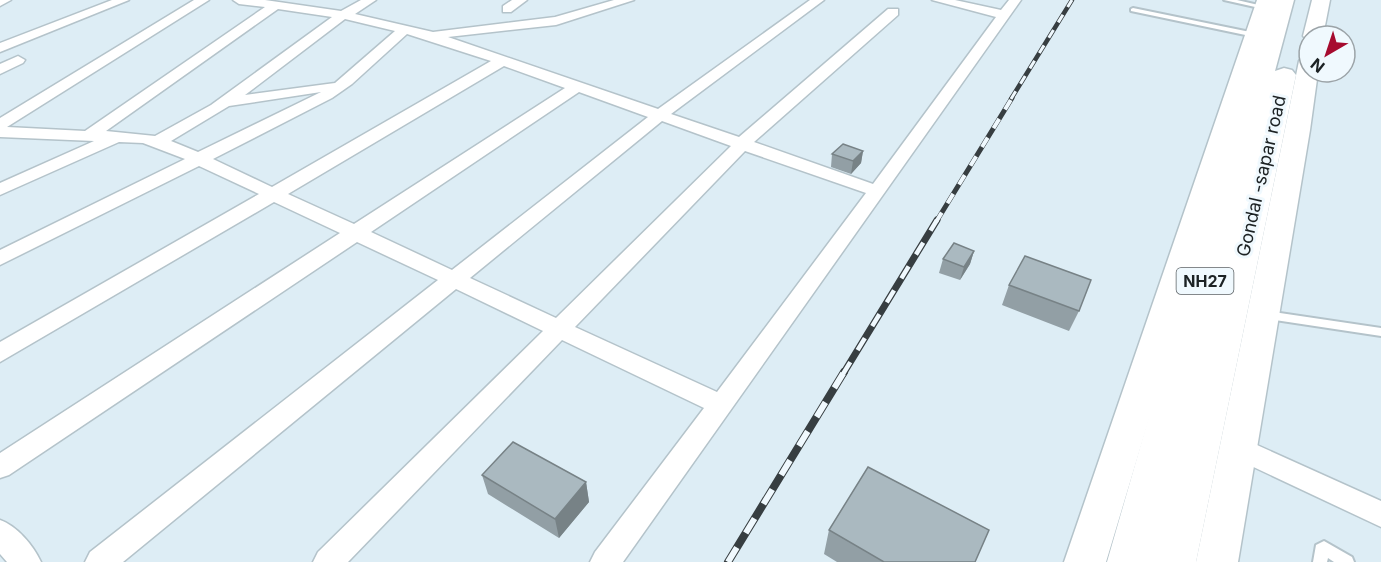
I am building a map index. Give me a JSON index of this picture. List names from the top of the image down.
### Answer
{
  "streets": {
    "highway": ["Gondal -sapar road", "NH27"]
  },
  "north": "bottom left"
}
